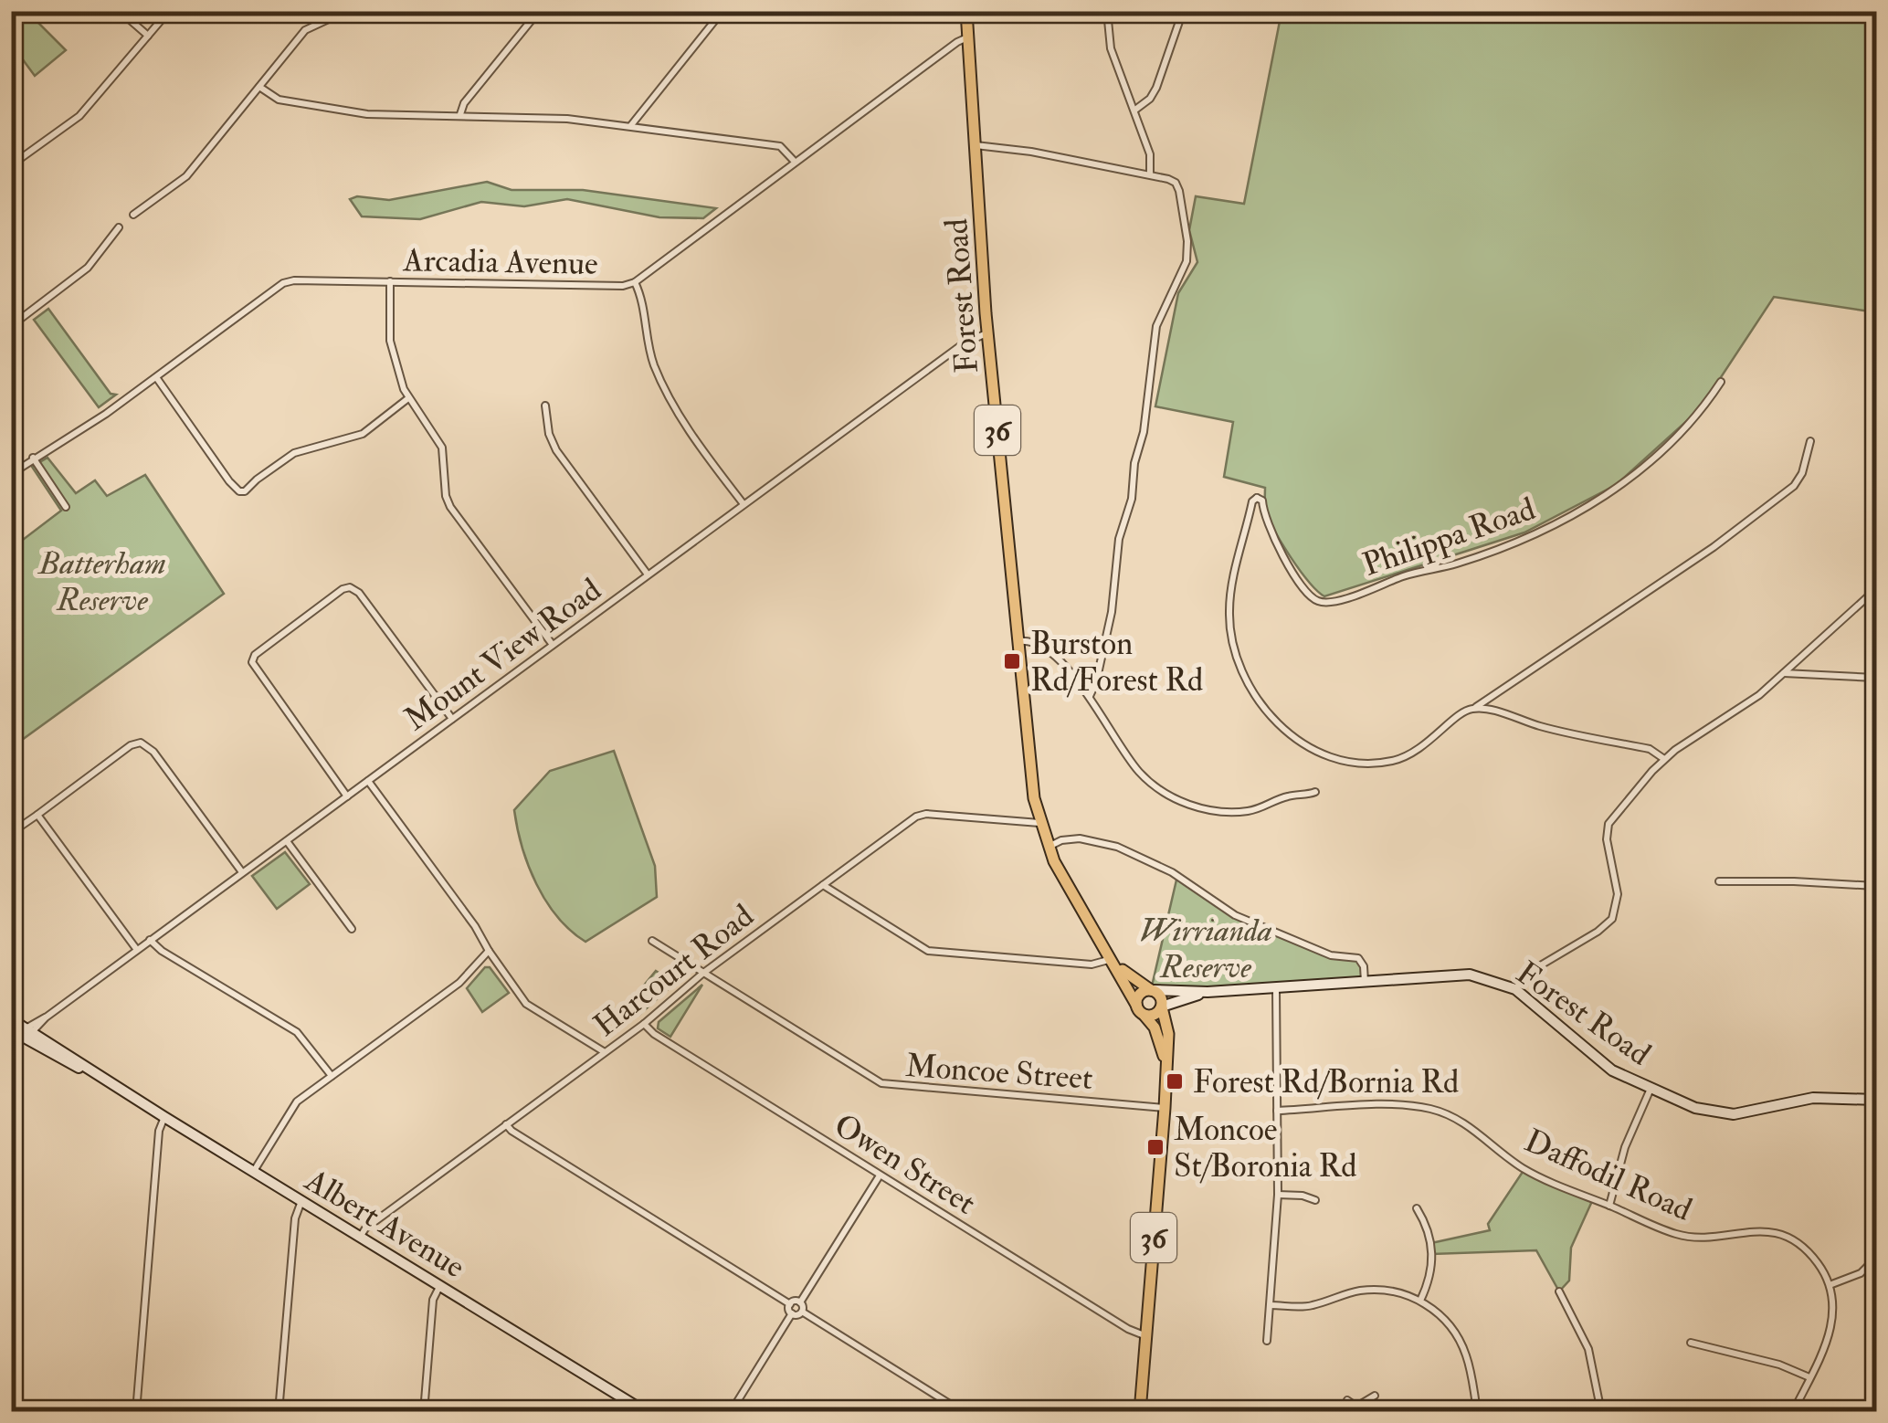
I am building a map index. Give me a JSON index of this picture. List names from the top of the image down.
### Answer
{
  "streets": {
    "main road": ["Forest Road", "36", "Albert Avenue"],
    "street": [
      "Arcadia Avenue",
      "Philippa Road",
      "Mount View Road",
      "Harcourt Road",
      "Moncoe Street",
      "Owen Street",
      "Daffodil Road"
    ]
  },
  "crossings": [
    ["Arcadia Avenue", "Forest Road"],
    ["Forest Road", "36"],
    ["Forest Road", "Mount View Road"],
    ["Forest Road", "Harcourt Road"],
    ["36", "Moncoe Street"],
    ["36", "Owen Street"],
    ["Mount View Road", "Albert Avenue"],
    ["Harcourt Road", "Moncoe Street"],
    ["Harcourt Road", "Owen Street"],
    ["Harcourt Road", "Albert Avenue"]
  ],
  "parks": ["Batterham Reserve", "Wirrianda Reserve"],
  "places": {
    "transit": ["Burston Rd/Forest Rd", "Forest Rd/Bornia Rd", "Moncoe St/Boronia Rd"]
  }
}
